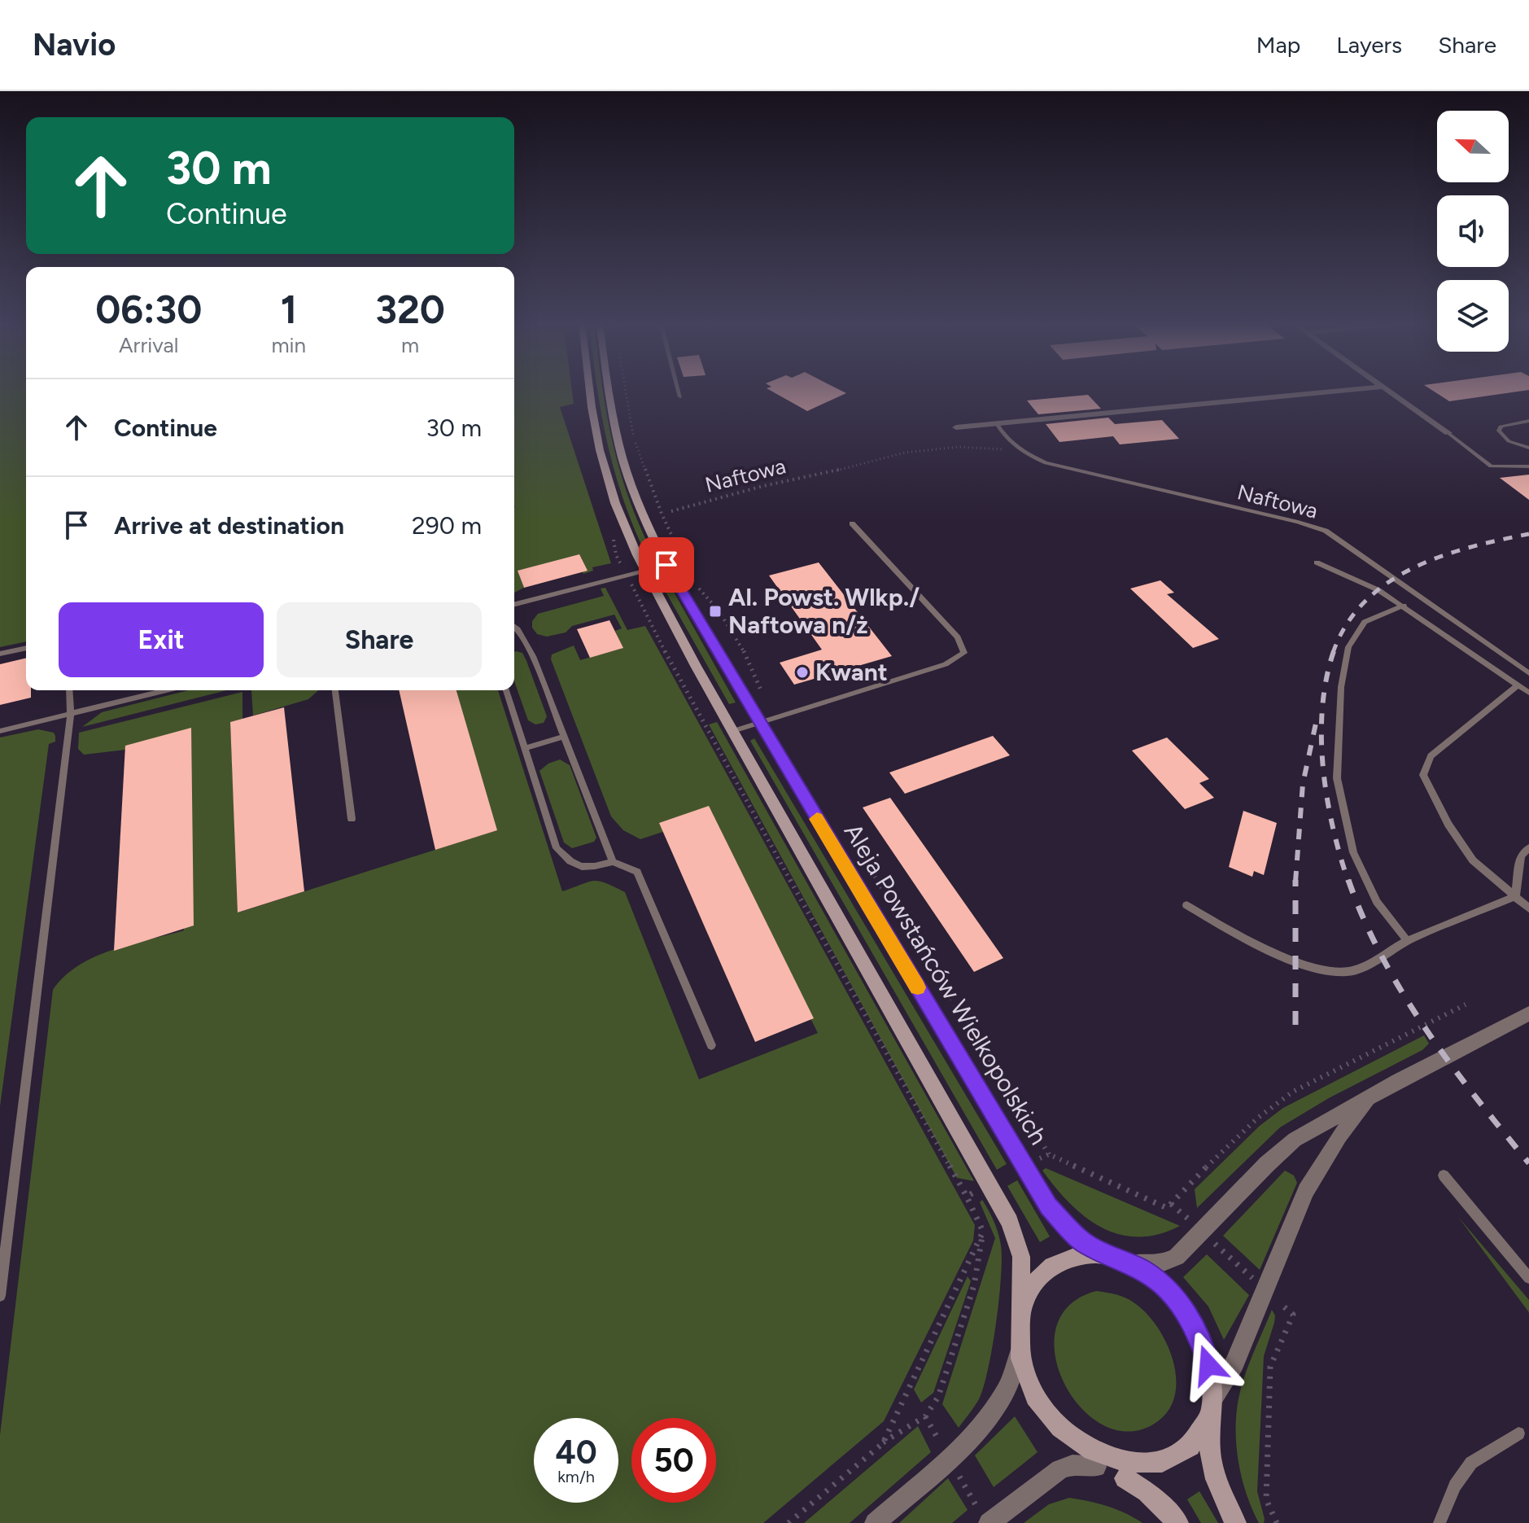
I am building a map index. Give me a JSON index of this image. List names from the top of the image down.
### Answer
{
  "streets": {
    "main road": ["Aleja Powstańców Wielkopolskich"],
    "lane": ["Naftowa"]
  },
  "places": {
    "transit": ["Al. Powst. Wlkp./ Naftowa n/ż"],
    "other": ["Kwant"]
  },
  "north": "left",
  "page": {
    "header": "Navio",
    "nav": ["Map", "Layers", "Share"],
    "turn": ["30 m", "Continue"],
    "eta": [
      "06:30",
      "Arrival",
      "1",
      "min",
      "320",
      "m"
    ],
    "list": [
      {
        "name": "Continue",
        "value": "30 m"
      },
      {
        "name": "Arrive at destination",
        "value": "290 m"
      }
    ],
    "buttons": ["Exit", "Share"],
    "speed": "40 km/h",
    "limit": "50"
  }
}
